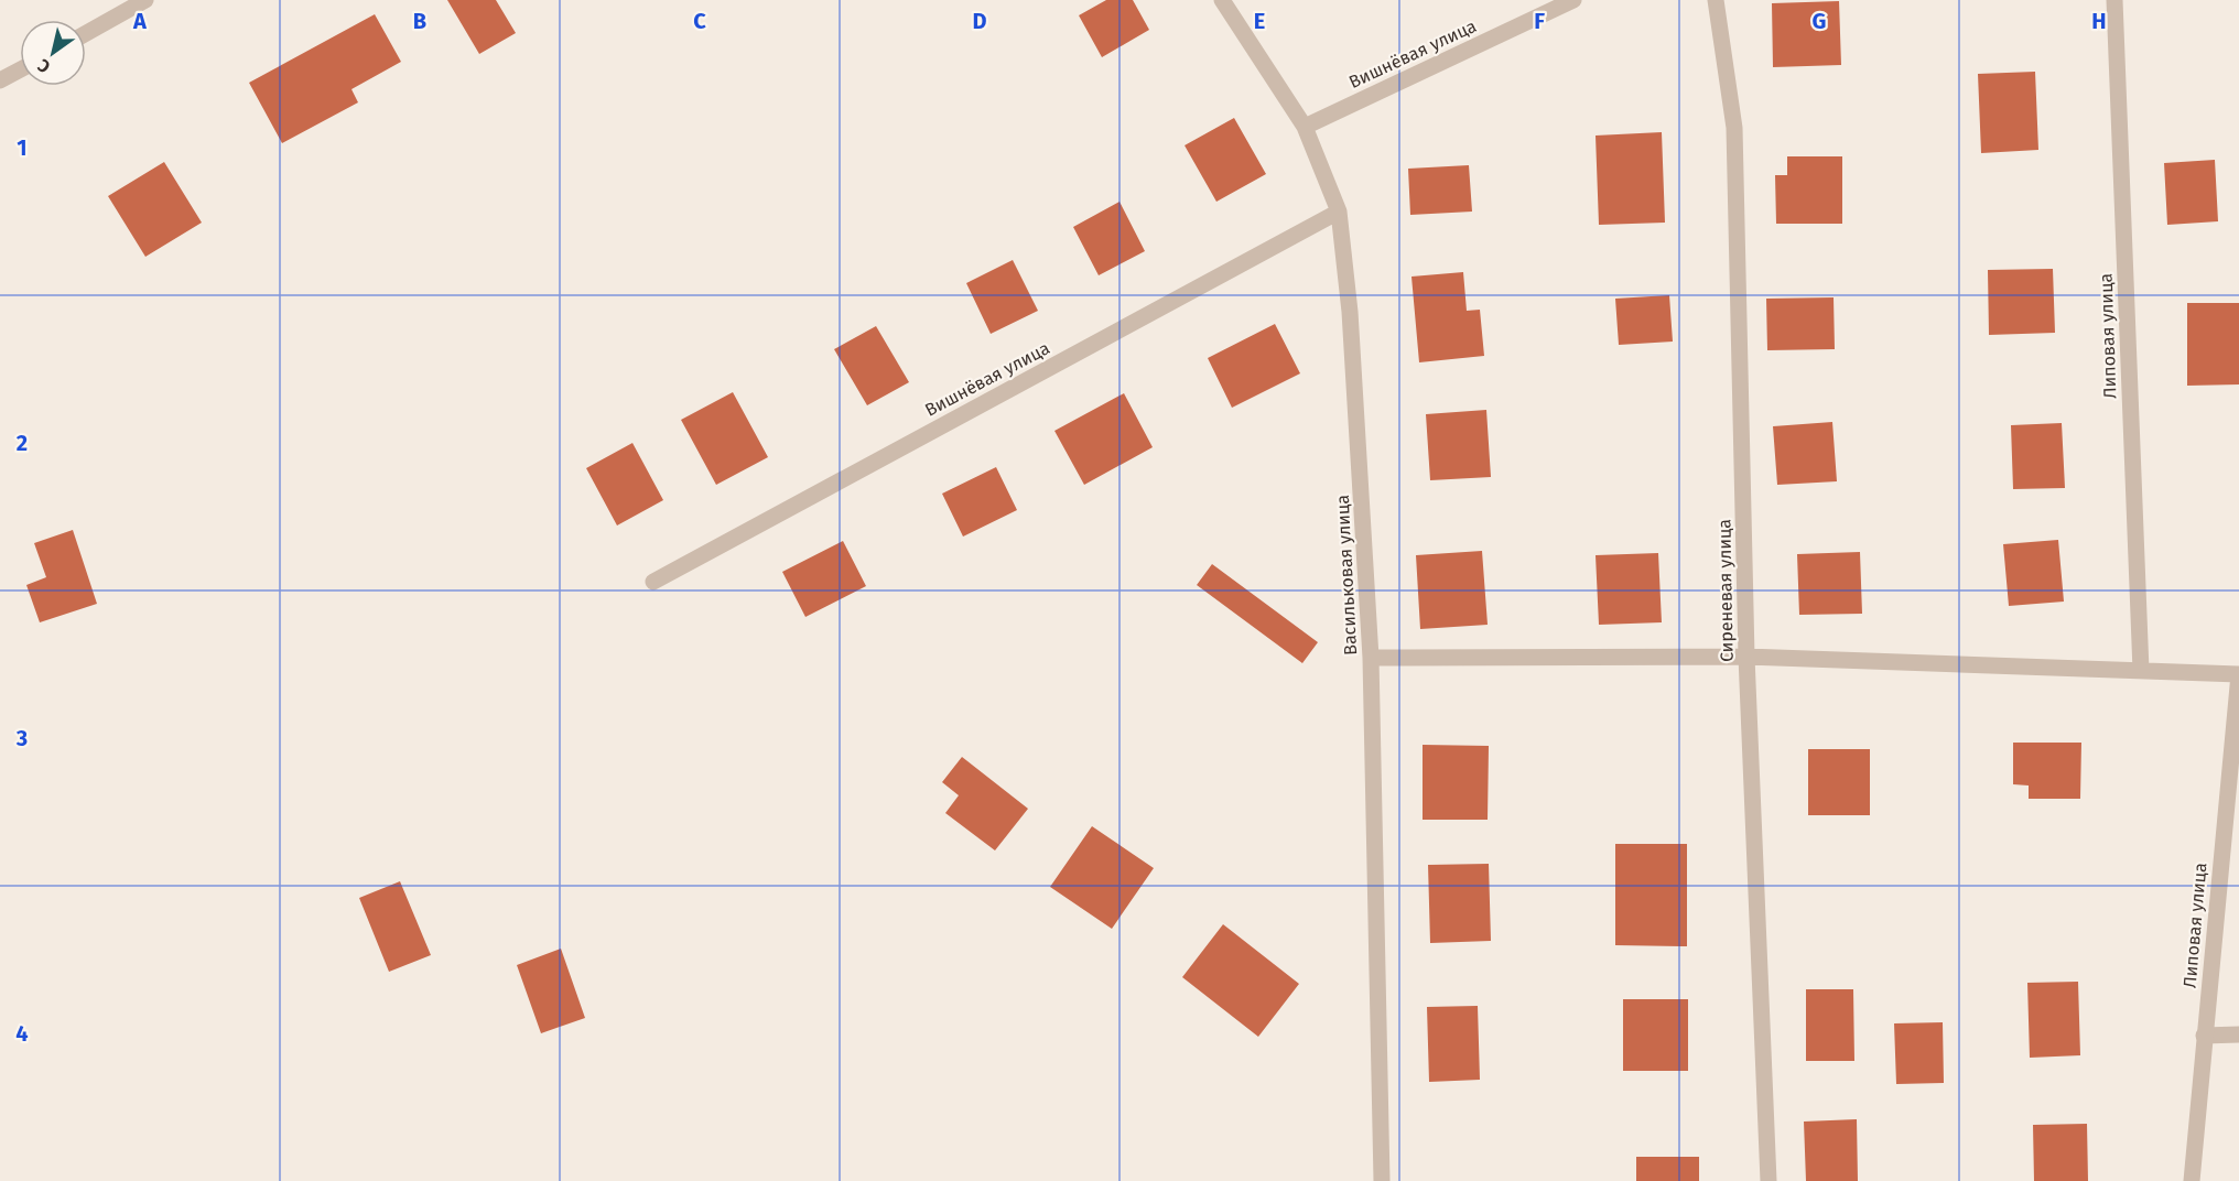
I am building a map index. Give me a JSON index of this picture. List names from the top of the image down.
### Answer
{
  "streets": {
    "street": [
      "Вишнёвая улица",
      "Липовая улица",
      "Васильковая улица",
      "Сиреневая улица"
    ]
  },
  "crossings": [
    ["Вишнёвая улица", "Васильковая улица"]
  ],
  "north": "bottom left",
  "grid": {
    "columns": [
      "A",
      "B",
      "C",
      "D",
      "E",
      "F",
      "G",
      "H"
    ],
    "rows": [
      "1",
      "2",
      "3",
      "4"
    ]
  }
}
